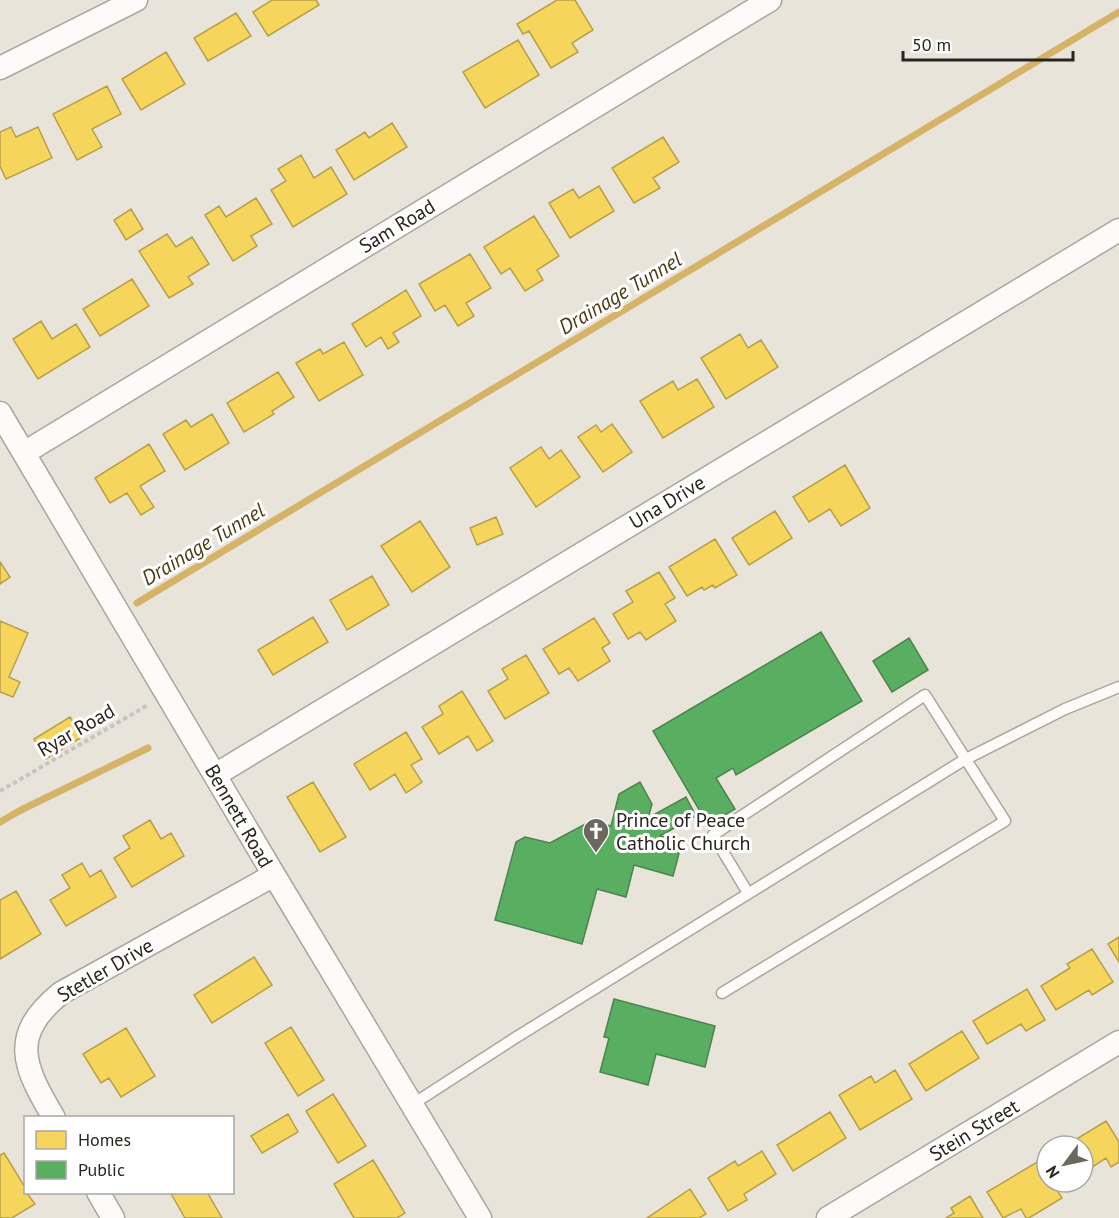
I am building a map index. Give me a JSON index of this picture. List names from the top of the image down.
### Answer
{
  "streets": {
    "street": [
      "Sam Road",
      "Una Drive",
      "Bennett Road",
      "Stetler Drive",
      "Stein Street"
    ],
    "path": ["Ryar Road"]
  },
  "crossings": [
    ["Sam Road", "Bennett Road"],
    ["Una Drive", "Bennett Road"],
    ["Ryar Road", "Bennett Road"],
    ["Bennett Road", "Stetler Drive"]
  ],
  "water": ["Drainage Tunnel"],
  "places": {
    "church": ["Prince of Peace Catholic Church"]
  },
  "legend": ["Homes", "Public"],
  "scale_bar": "50 m",
  "north": "bottom left"
}
